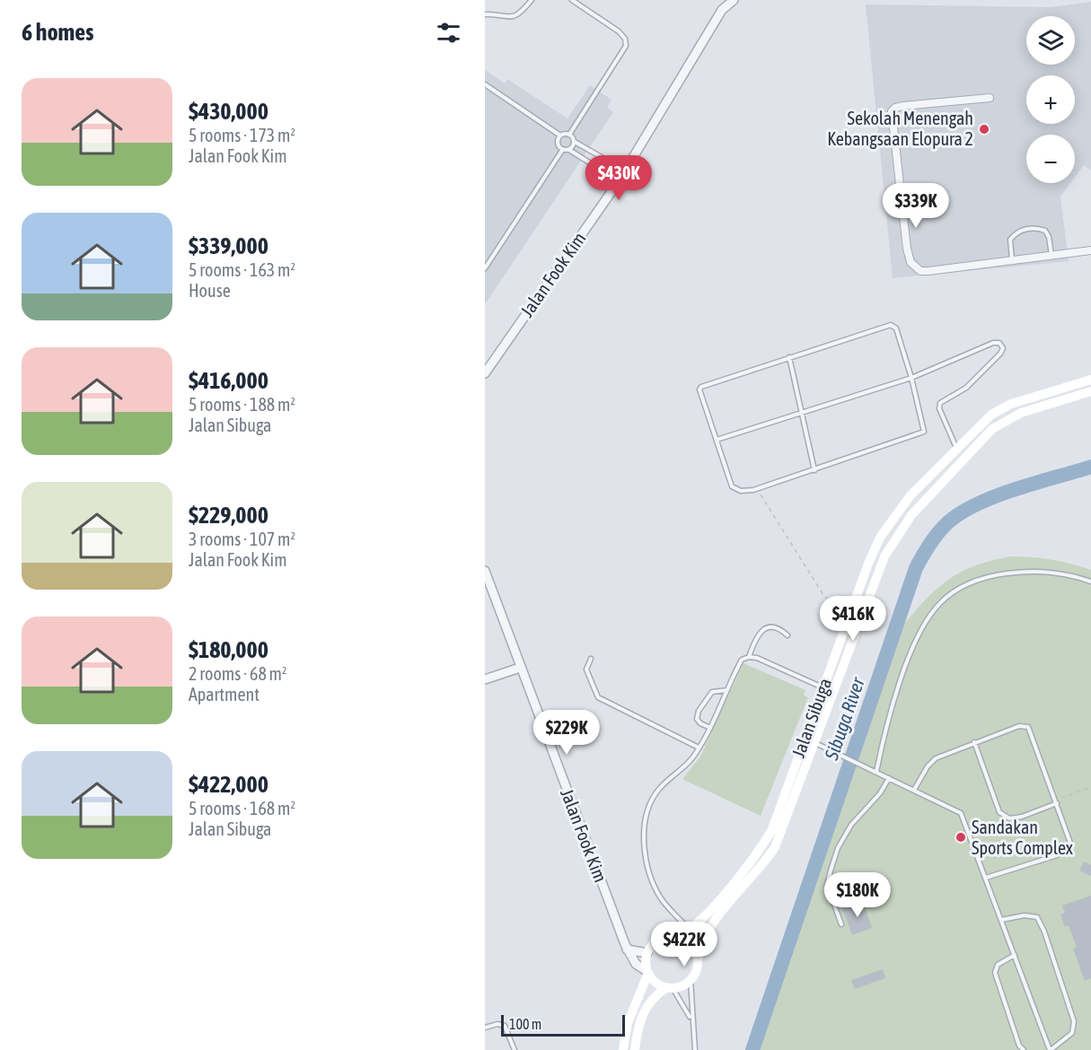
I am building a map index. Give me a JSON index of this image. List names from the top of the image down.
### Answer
{
  "streets": {
    "main road": ["Jalan Sibuga"],
    "street": ["Jalan Fook Kim"]
  },
  "water": ["Sibuga River"],
  "places": ["Sekolah Menengah Kebangsaan Elopura 2", "Sandakan Sports Complex"],
  "scale_bar": "100 m",
  "page": {
    "heading": "6 homes",
    "map_buttons": ["+", "−"],
    "list": [
      {
        "name": "$430,000",
        "note": "5 rooms · 173 m² · Jalan Fook Kim"
      },
      {
        "name": "$339,000",
        "note": "5 rooms · 163 m² · House"
      },
      {
        "name": "$416,000",
        "note": "5 rooms · 188 m² · Jalan Sibuga"
      },
      {
        "name": "$229,000",
        "note": "3 rooms · 107 m² · Jalan Fook Kim"
      },
      {
        "name": "$180,000",
        "note": "2 rooms · 68 m² · Apartment"
      },
      {
        "name": "$422,000",
        "note": "5 rooms · 168 m² · Jalan Sibuga"
      }
    ],
    "price": [
      "$430K",
      "$339K",
      "$416K",
      "$229K",
      "$180K",
      "$422K"
    ],
    "scale": "100 m"
  }
}
